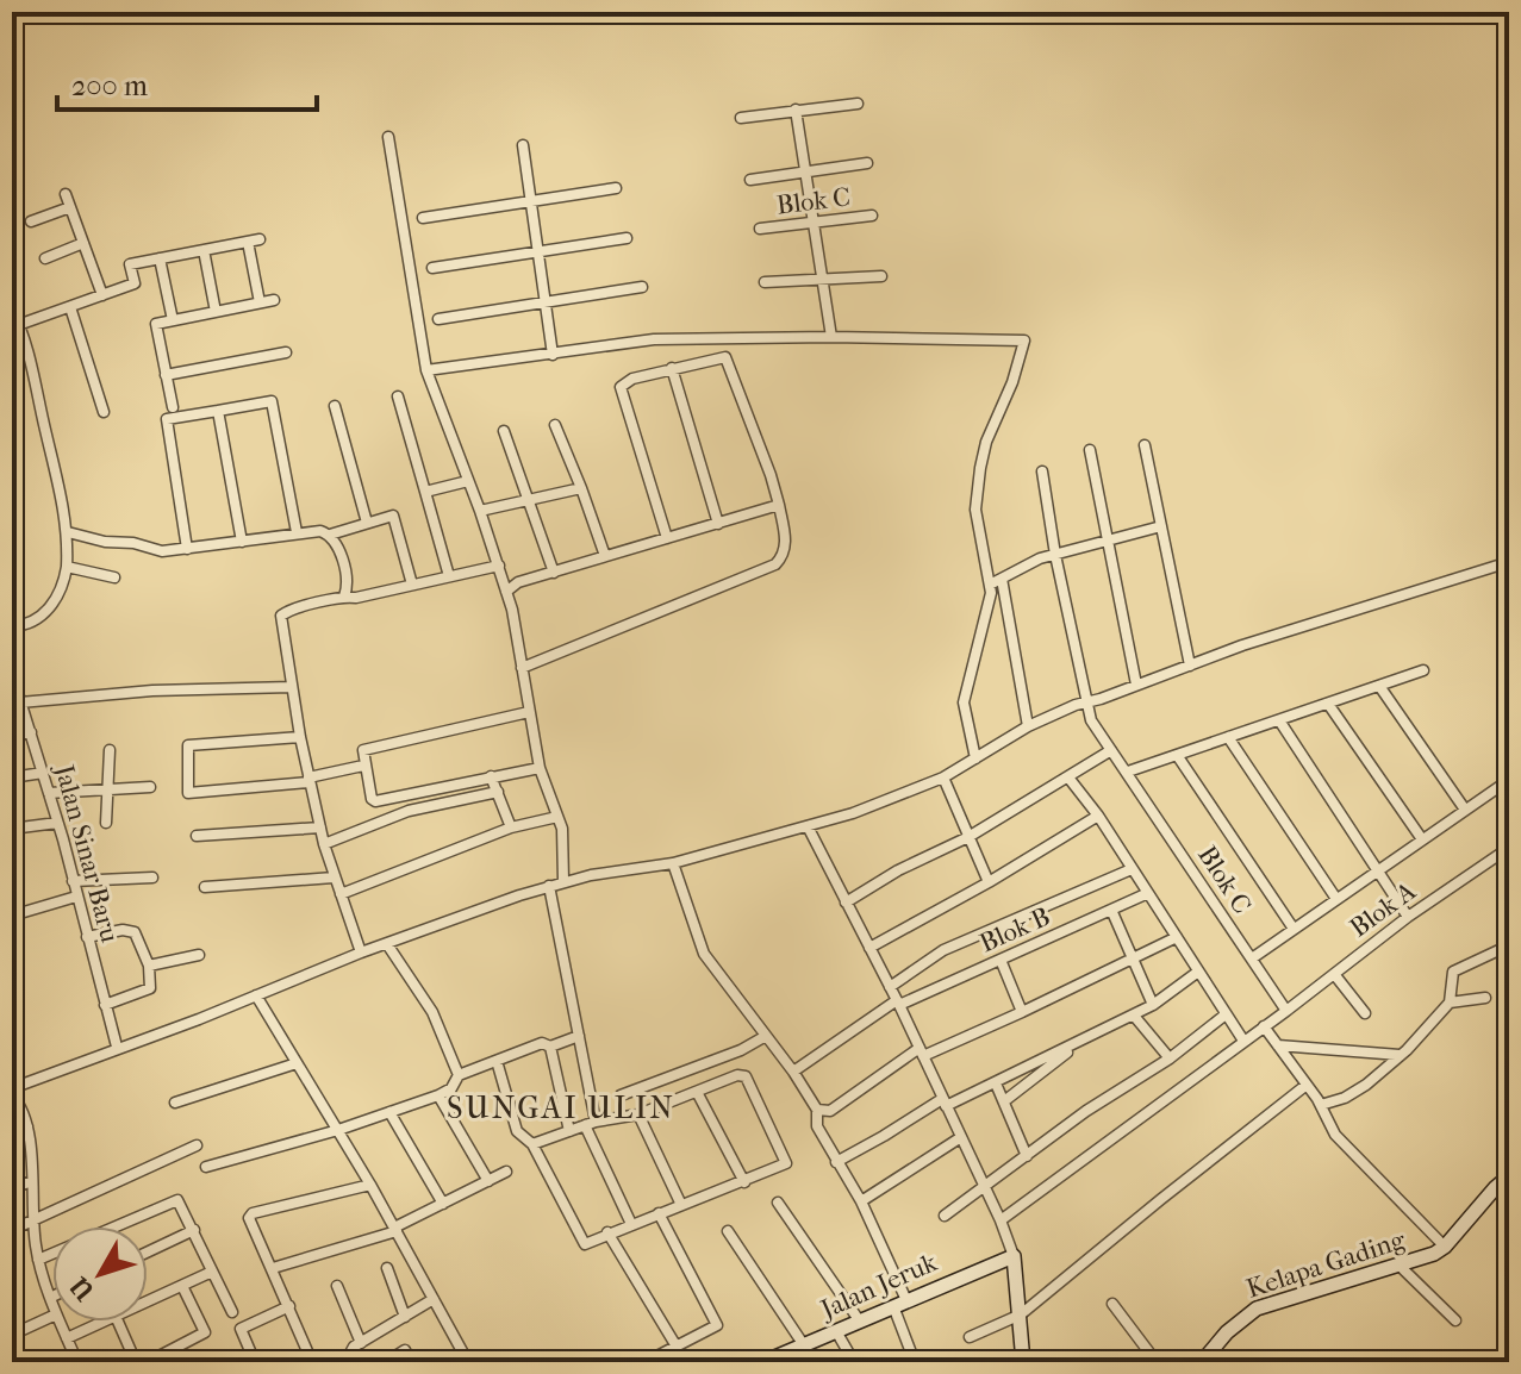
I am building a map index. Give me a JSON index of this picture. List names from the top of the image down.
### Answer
{
  "streets": {
    "street": [
      "Blok C",
      "Jalan Sinar Baru",
      "Blok A",
      "Blok B",
      "Kelapa Gading",
      "Jalan Jeruk"
    ]
  },
  "crossings": [
    ["Blok C", "Blok A"]
  ],
  "districts": ["SUNGAI ULIN"],
  "scale_bar": "200 m",
  "north": "bottom left"
}
